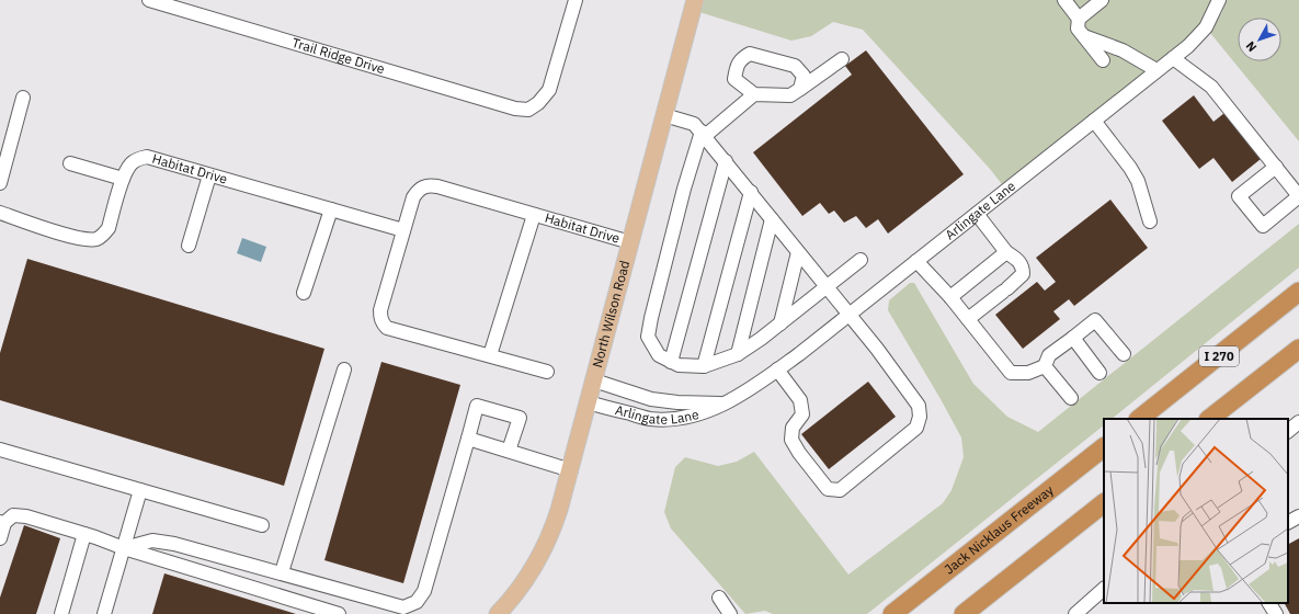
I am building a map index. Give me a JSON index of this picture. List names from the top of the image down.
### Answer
{
  "streets": {
    "highway": ["I 270", "Jack Nicklaus Freeway"],
    "main road": ["North Wilson Road"],
    "street": ["Trail Ridge Drive", "Habitat Drive", "Arlingate Lane"]
  },
  "crossings": [
    ["Habitat Drive", "North Wilson Road"],
    ["Arlingate Lane", "North Wilson Road"]
  ],
  "north": "bottom left"
}
